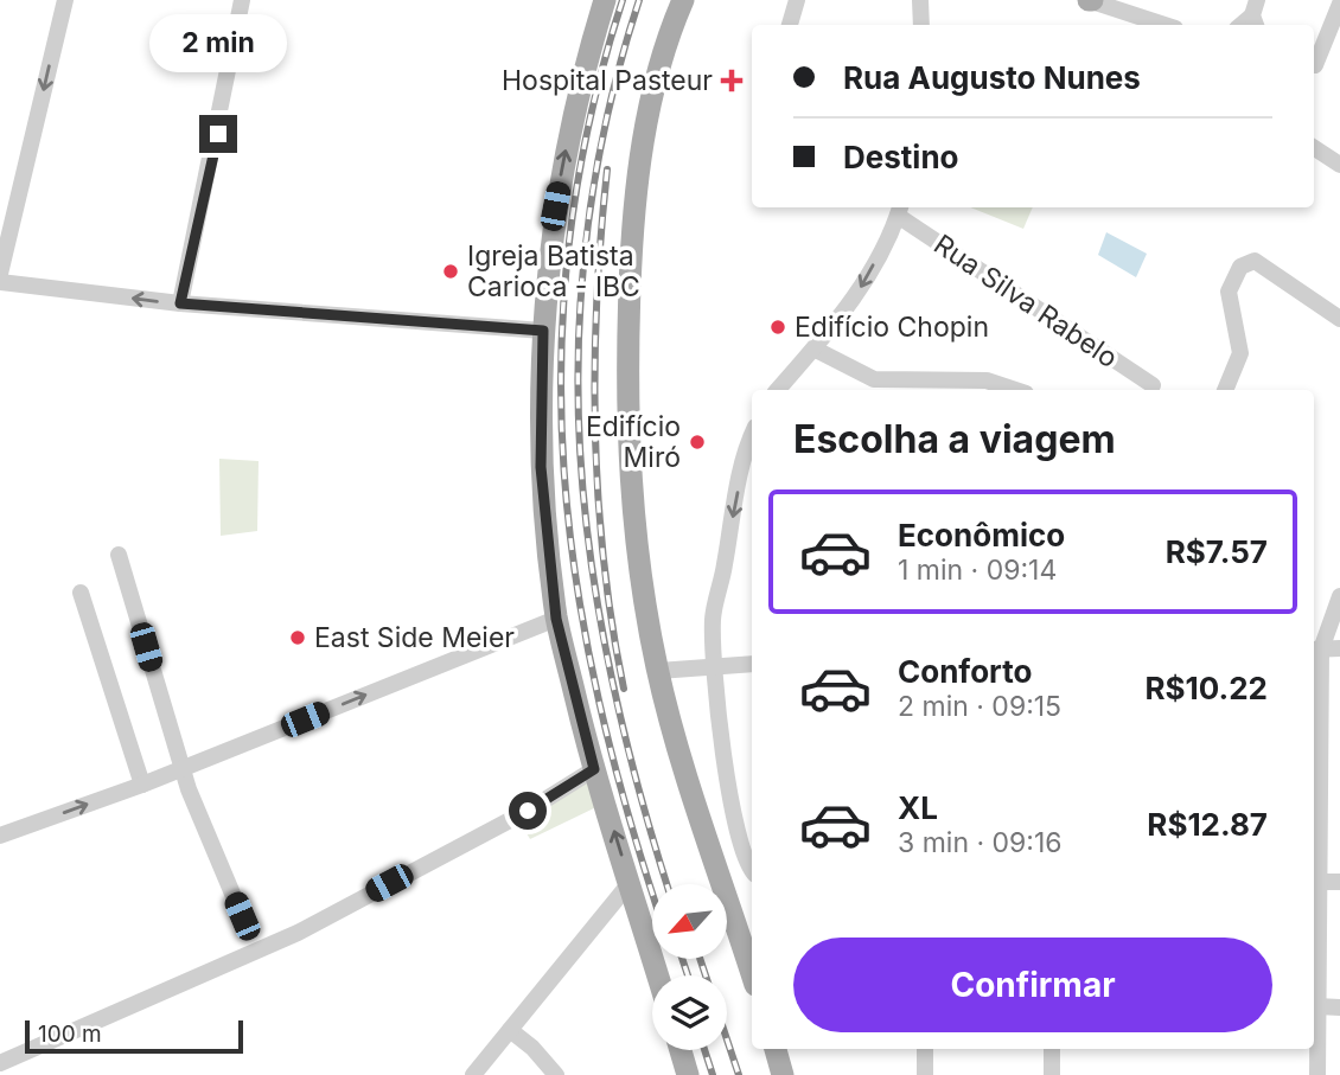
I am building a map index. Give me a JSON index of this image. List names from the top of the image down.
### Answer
{
  "streets": {
    "street": ["Rua Silva Rabelo"]
  },
  "places": {
    "health": ["Hospital Pasteur"],
    "other": [
      "Igreja Batista Carioca - IBC",
      "Edifício Chopin",
      "Edifício Miró",
      "East Side Meier"
    ]
  },
  "scale_bar": "100 m",
  "north": "bottom left",
  "page": {
    "bubble": "2 min",
    "banner": ["Rua Augusto Nunes", "Destino"],
    "heading": "Escolha a viagem",
    "list": [
      {
        "name": "Econômico",
        "note": "1 min · 09:14",
        "value": "R$7.57"
      },
      {
        "name": "Conforto",
        "note": "2 min · 09:15",
        "value": "R$10.22"
      },
      {
        "name": "XL",
        "note": "3 min · 09:16",
        "value": "R$12.87"
      }
    ],
    "buttons": "Confirmar",
    "scale": "100 m"
  }
}
